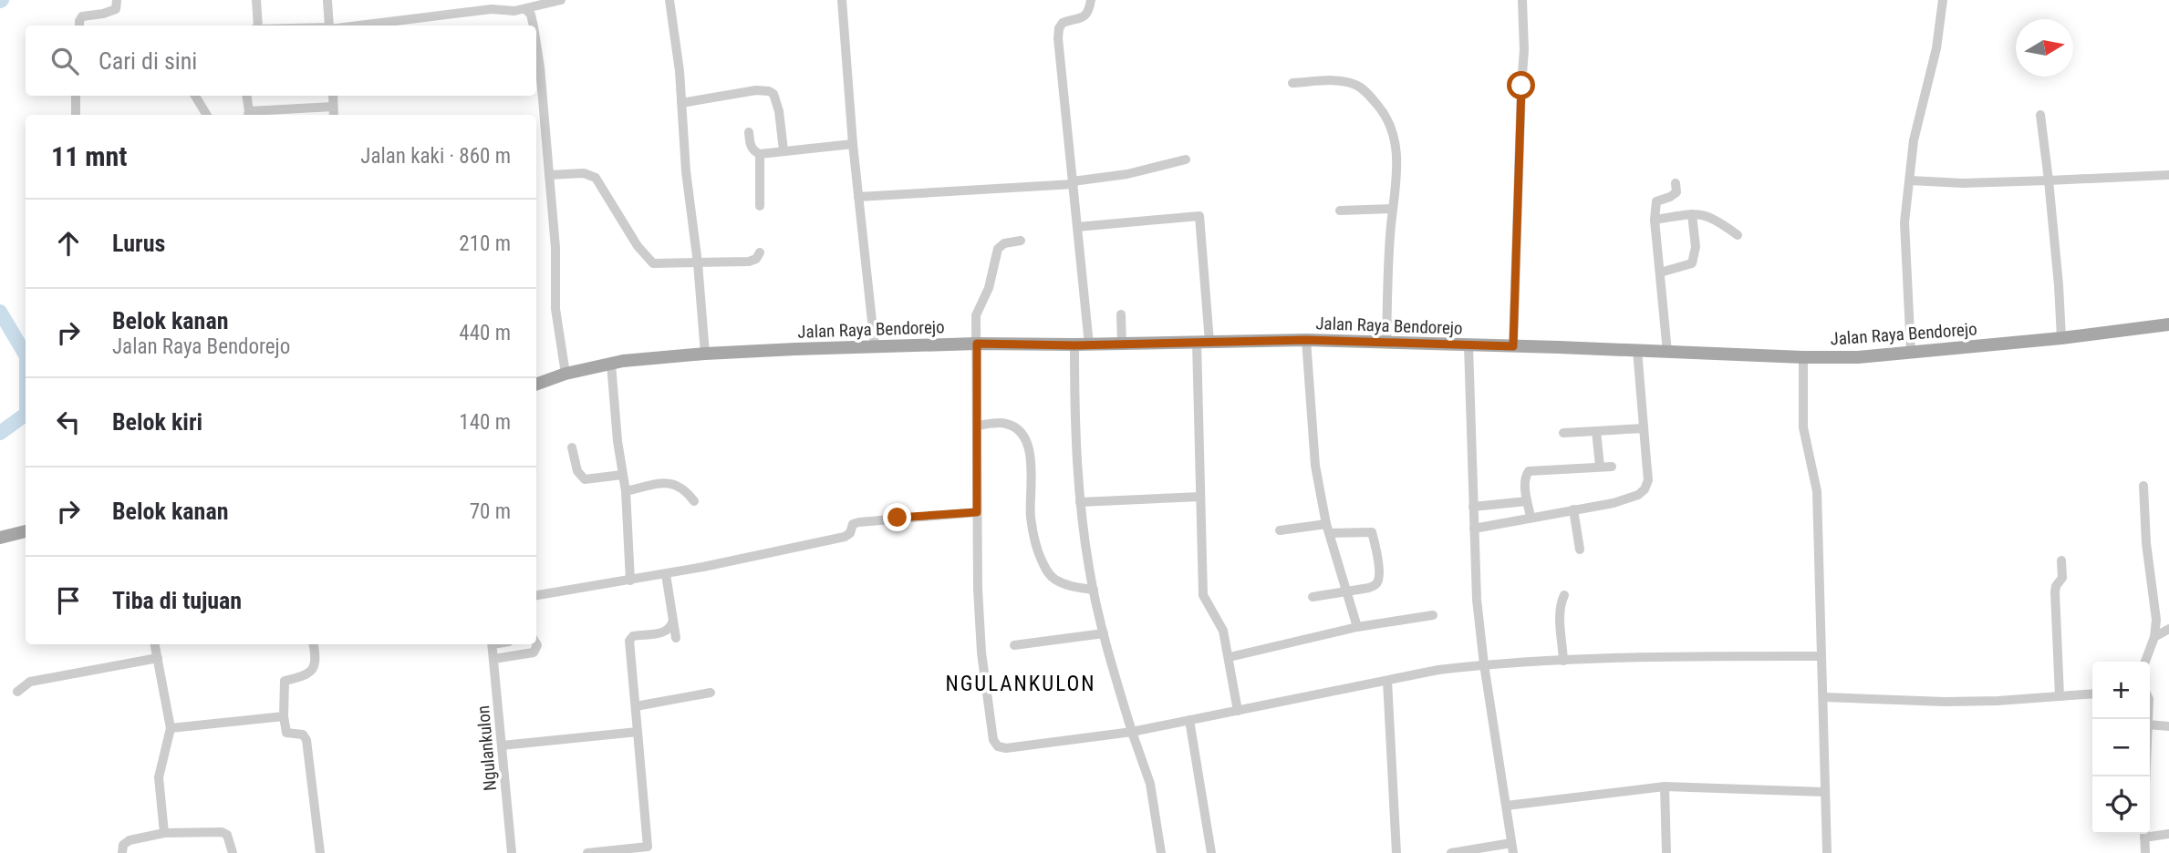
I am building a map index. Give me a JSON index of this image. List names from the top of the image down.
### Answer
{
  "streets": {
    "main road": ["Jalan Raya Bendorejo"],
    "street": ["Ngulankulon"]
  },
  "districts": ["NGULANKULON"],
  "north": "right",
  "page": {
    "search": "Cari di sini",
    "heading": ["11 mnt", "Jalan kaki · 860 m"],
    "list": [
      ["Lurus", "210 m"],
      ["Belok kanan", "Jalan Raya Bendorejo", "440 m"],
      ["Belok kiri", "140 m"],
      ["Belok kanan", "70 m"],
      "Tiba di tujuan"
    ],
    "map_buttons": ["+", "−"]
  }
}
